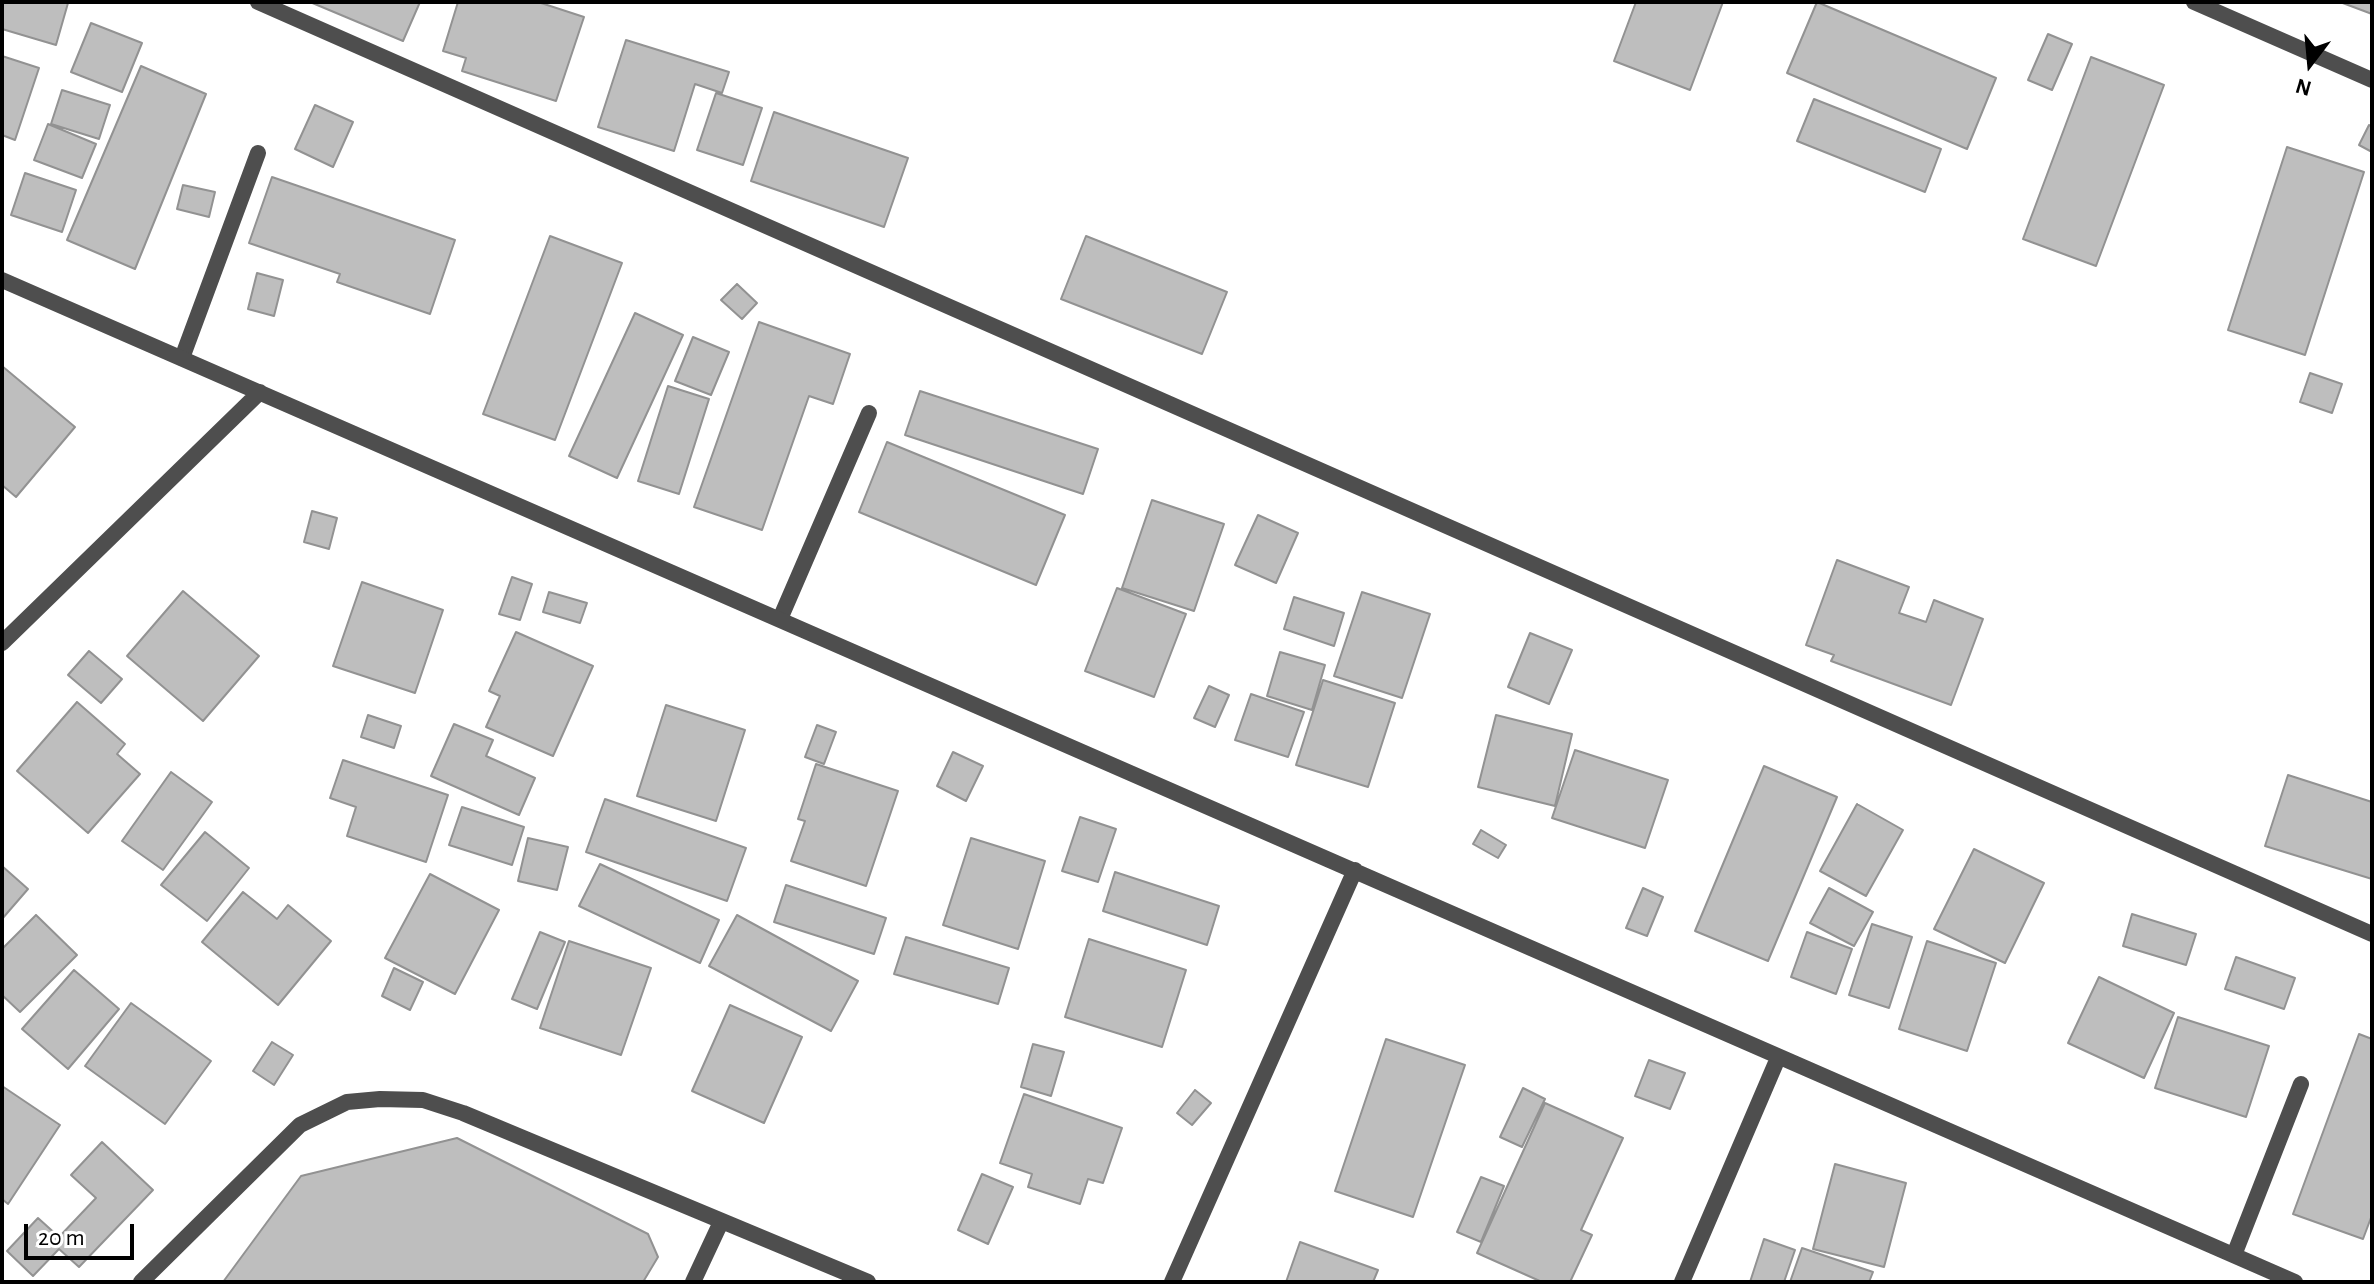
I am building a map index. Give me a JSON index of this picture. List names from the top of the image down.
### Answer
{
  "scale_bar": "20 m",
  "north": "bottom"
}
